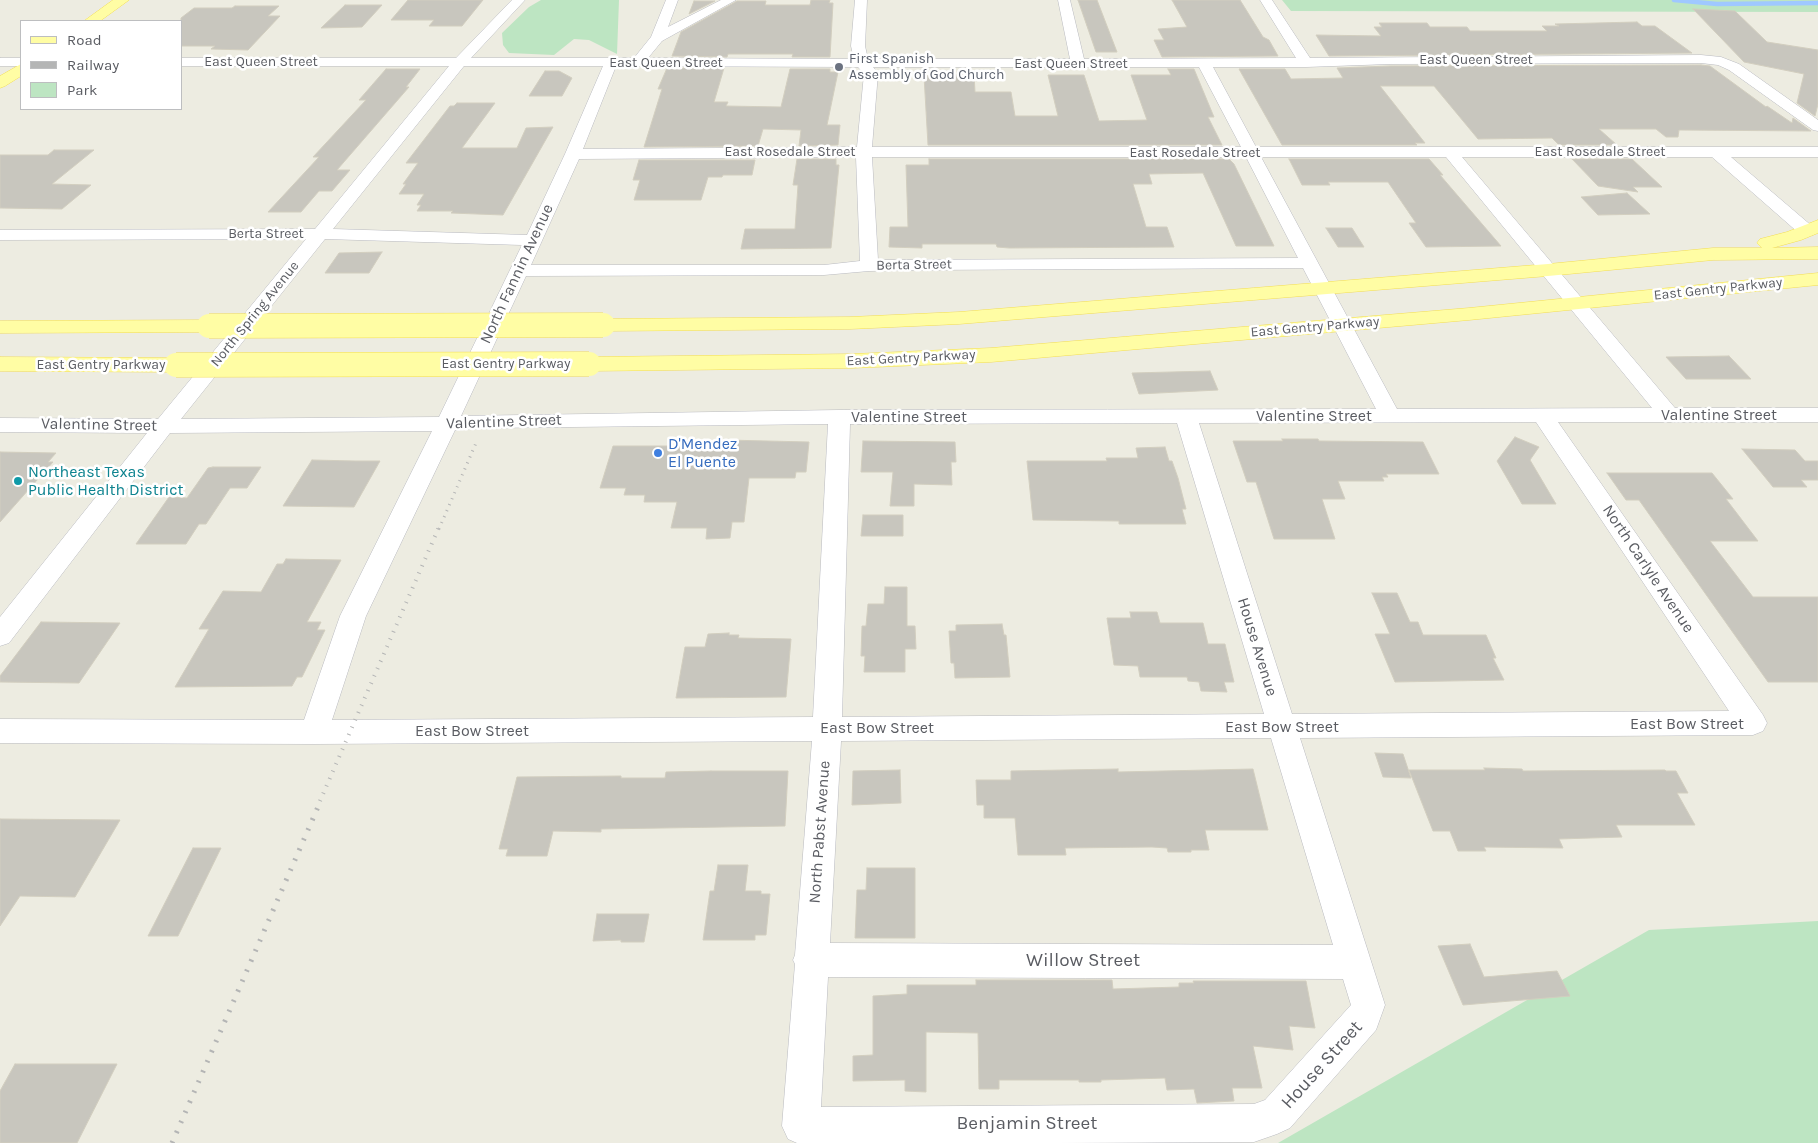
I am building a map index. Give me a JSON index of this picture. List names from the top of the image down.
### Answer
{
  "streets": {
    "main road": ["East Gentry Parkway"],
    "street": [
      "East Queen Street",
      "East Rosedale Street",
      "Berta Street",
      "North Fannin Avenue",
      "North Spring Avenue",
      "Valentine Street",
      "North Carlyle Avenue",
      "House Avenue",
      "East Bow Street",
      "North Pabst Avenue",
      "Willow Street",
      "House Street",
      "Benjamin Street"
    ]
  },
  "crossings": [
    ["East Queen Street", "North Fannin Avenue"],
    ["East Queen Street", "North Spring Avenue"],
    ["East Rosedale Street", "North Fannin Avenue"],
    ["Berta Street", "North Fannin Avenue"],
    ["Berta Street", "North Spring Avenue"],
    ["North Fannin Avenue", "Valentine Street"],
    ["North Fannin Avenue", "East Bow Street"],
    ["North Spring Avenue", "Valentine Street"],
    ["Valentine Street", "North Carlyle Avenue"],
    ["Valentine Street", "House Avenue"],
    ["Valentine Street", "North Pabst Avenue"],
    ["North Carlyle Avenue", "East Bow Street"],
    ["House Avenue", "East Bow Street"],
    ["House Avenue", "Willow Street"],
    ["House Avenue", "House Street"],
    ["East Bow Street", "North Pabst Avenue"],
    ["North Pabst Avenue", "Willow Street"],
    ["North Pabst Avenue", "Benjamin Street"],
    ["Willow Street", "House Street"],
    ["House Street", "Benjamin Street"]
  ],
  "places": ["First Spanish Assembly of God Church", "D'Mendez El Puente", "Northeast Texas Public Health District"],
  "legend": ["Road", "Railway", "Park"]
}
